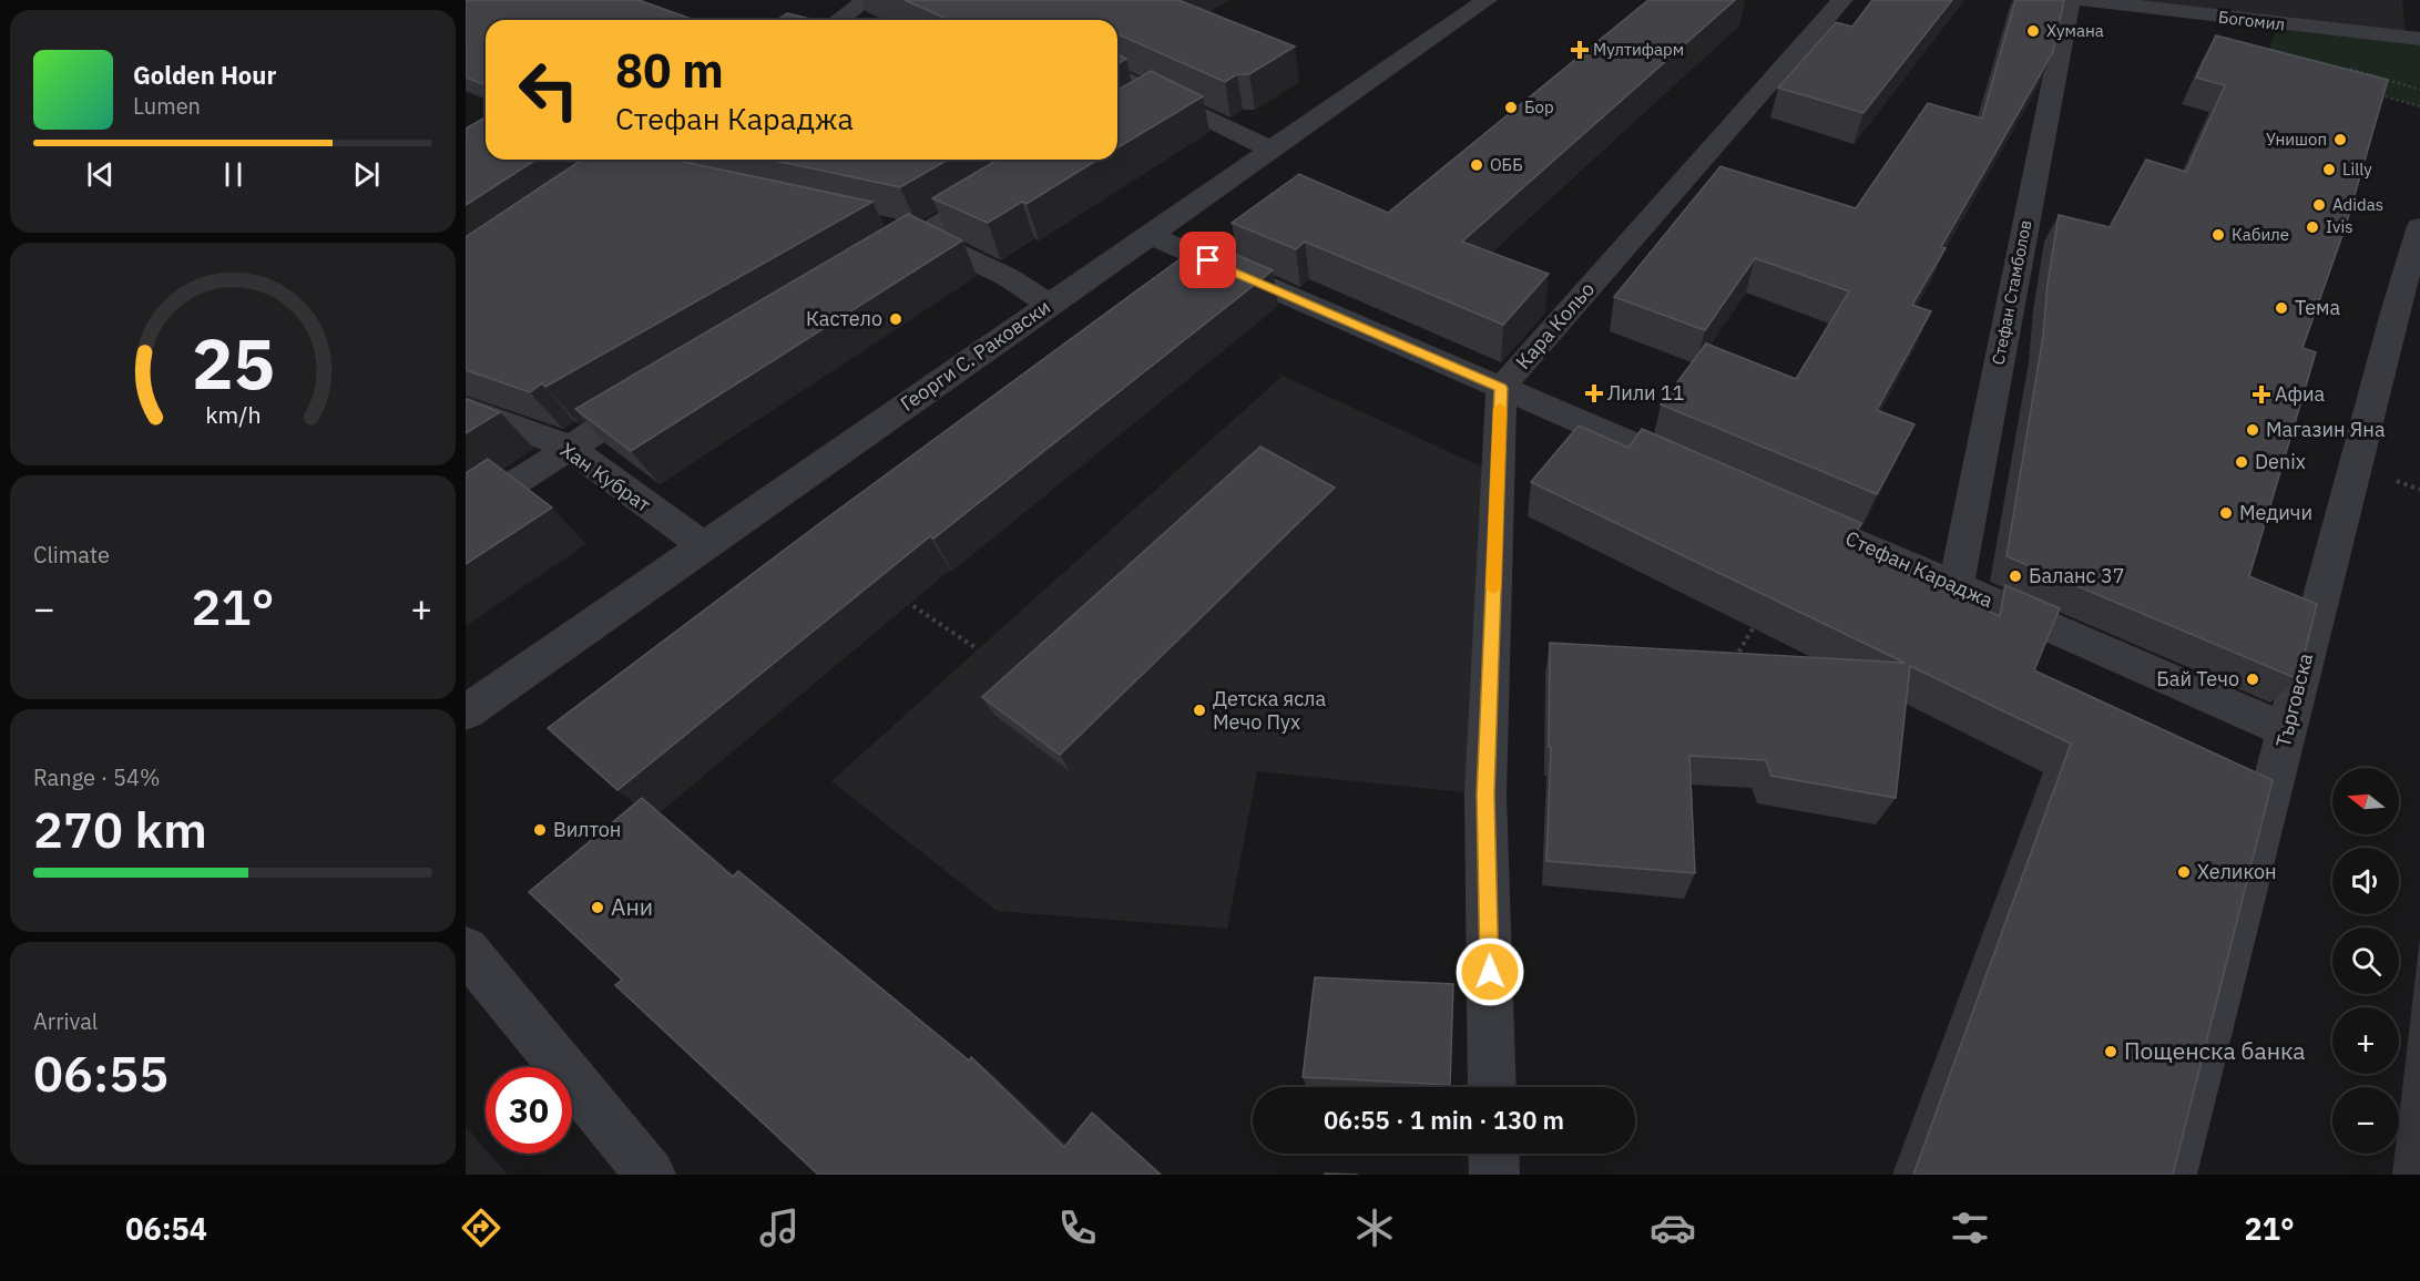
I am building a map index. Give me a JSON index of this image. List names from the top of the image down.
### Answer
{
  "streets": {
    "street": [
      "Богомил",
      "Стефан Стамболов",
      "Кара Кольо",
      "Георги С. Раковски",
      "Хан Кубрат",
      "Стефан Караджа",
      "Търговска"
    ]
  },
  "crossings": [
    ["Стефан Стамболов", "Стефан Караджа"],
    ["Георги С. Раковски", "Хан Кубрат"],
    ["Стефан Караджа", "Търговска"]
  ],
  "places": {
    "other": [
      "Хумана",
      "Бор",
      "Унишоп",
      "ОББ",
      "Lilly",
      "Adidas",
      "Ivis",
      "Кабиле",
      "Тема",
      "Кастело",
      "Магазин Яна",
      "Denix",
      "Медичи",
      "Баланс 37",
      "Бай Течо",
      "Детска ясла Мечо Пух",
      "Вилтон",
      "Хеликон",
      "Ани",
      "Пощенска банка"
    ],
    "health": ["Мултифарм", "Лили 11", "Афиа"]
  },
  "north": "left",
  "page": {
    "turn": ["80 m", "Стефан Караджа"],
    "song": ["Golden Hour", "Lumen"],
    "tile": [
      "Climate",
      ["Range · 54%", "270 km"],
      ["Arrival", "06:55"]
    ],
    "heat": ["−", "21°", "+"],
    "map_buttons": ["+", "−"],
    "limit": "30",
    "trip": "06:55 · 1 min · 130 m",
    "tabs": ["06:54", "21°"],
    "gauge": ["25", "km/h"]
  }
}
